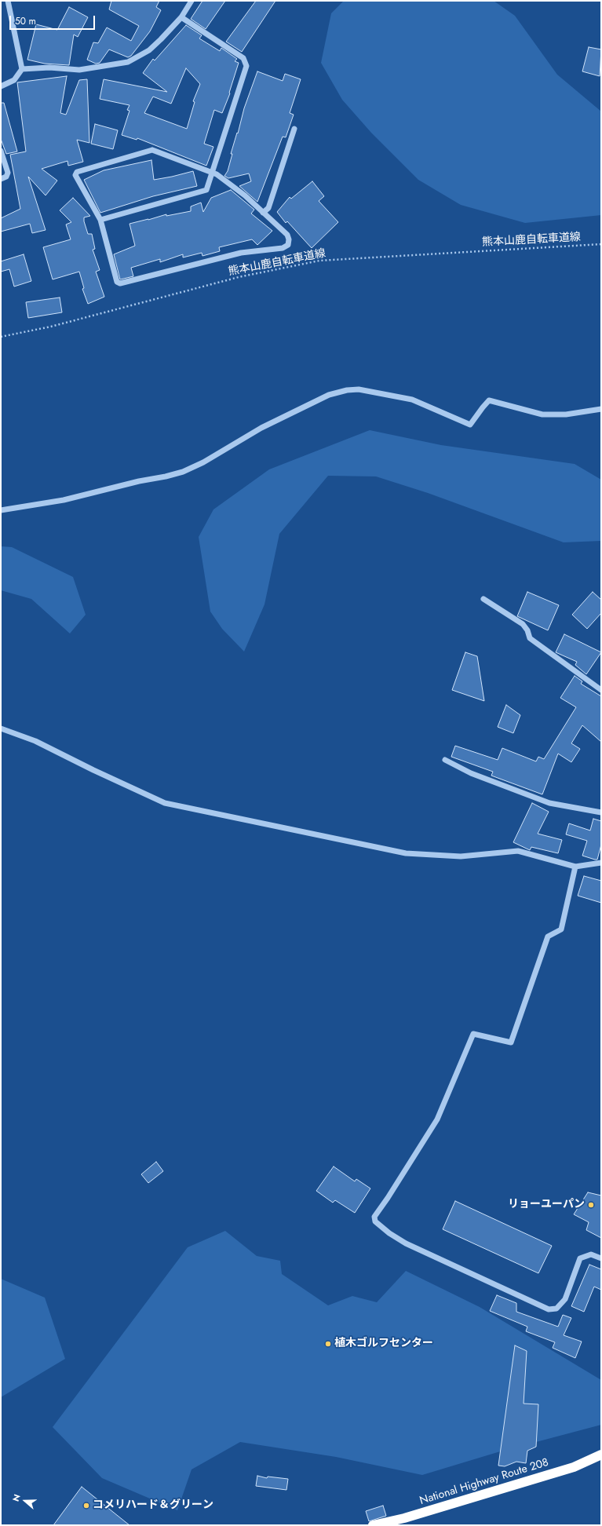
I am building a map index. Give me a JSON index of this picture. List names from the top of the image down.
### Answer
{
  "streets": {
    "highway": ["National Highway Route 208"],
    "path": ["熊本山鹿自転車道線"]
  },
  "places": ["リョーユーパン", "植木ゴルフセンター", "コメリハード＆グリーン"],
  "scale_bar": "50 m",
  "north": "left"
}
